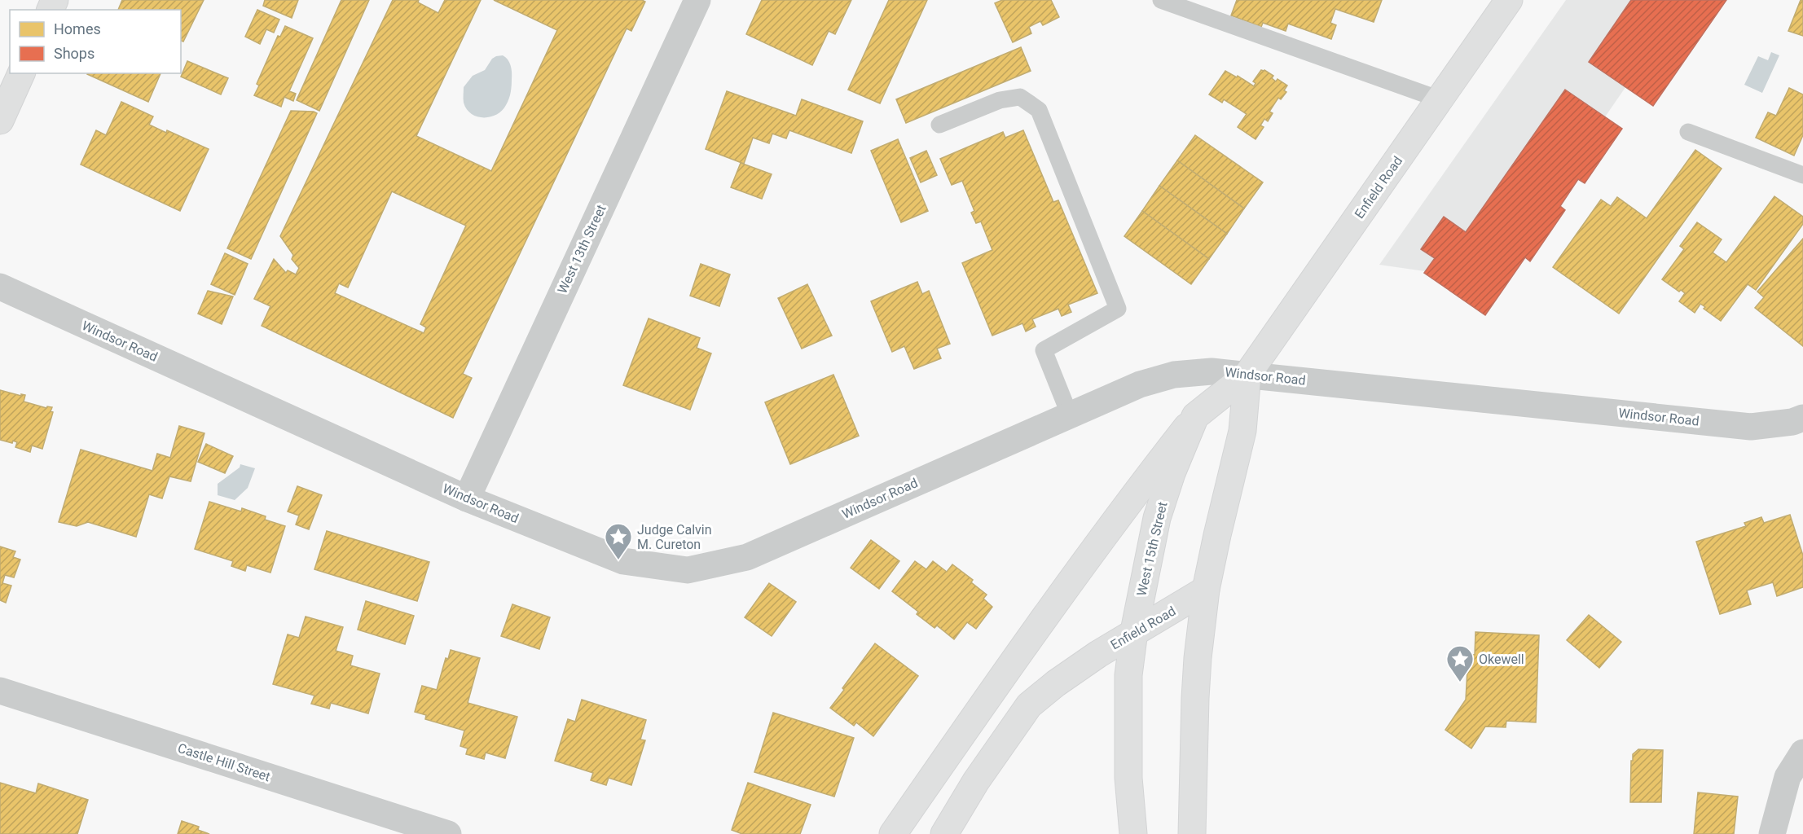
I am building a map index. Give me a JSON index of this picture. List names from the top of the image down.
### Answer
{
  "streets": {
    "main road": ["Enfield Road", "West 15th Street"],
    "street": ["West 13th Street", "Windsor Road", "Castle Hill Street"]
  },
  "crossings": [
    ["Enfield Road", "Windsor Road"],
    ["Enfield Road", "West 15th Street"],
    ["West 13th Street", "Windsor Road"]
  ],
  "places": {
    "place": ["Judge Calvin M. Cureton", "Okewell"]
  },
  "legend": ["Homes", "Shops"]
}
